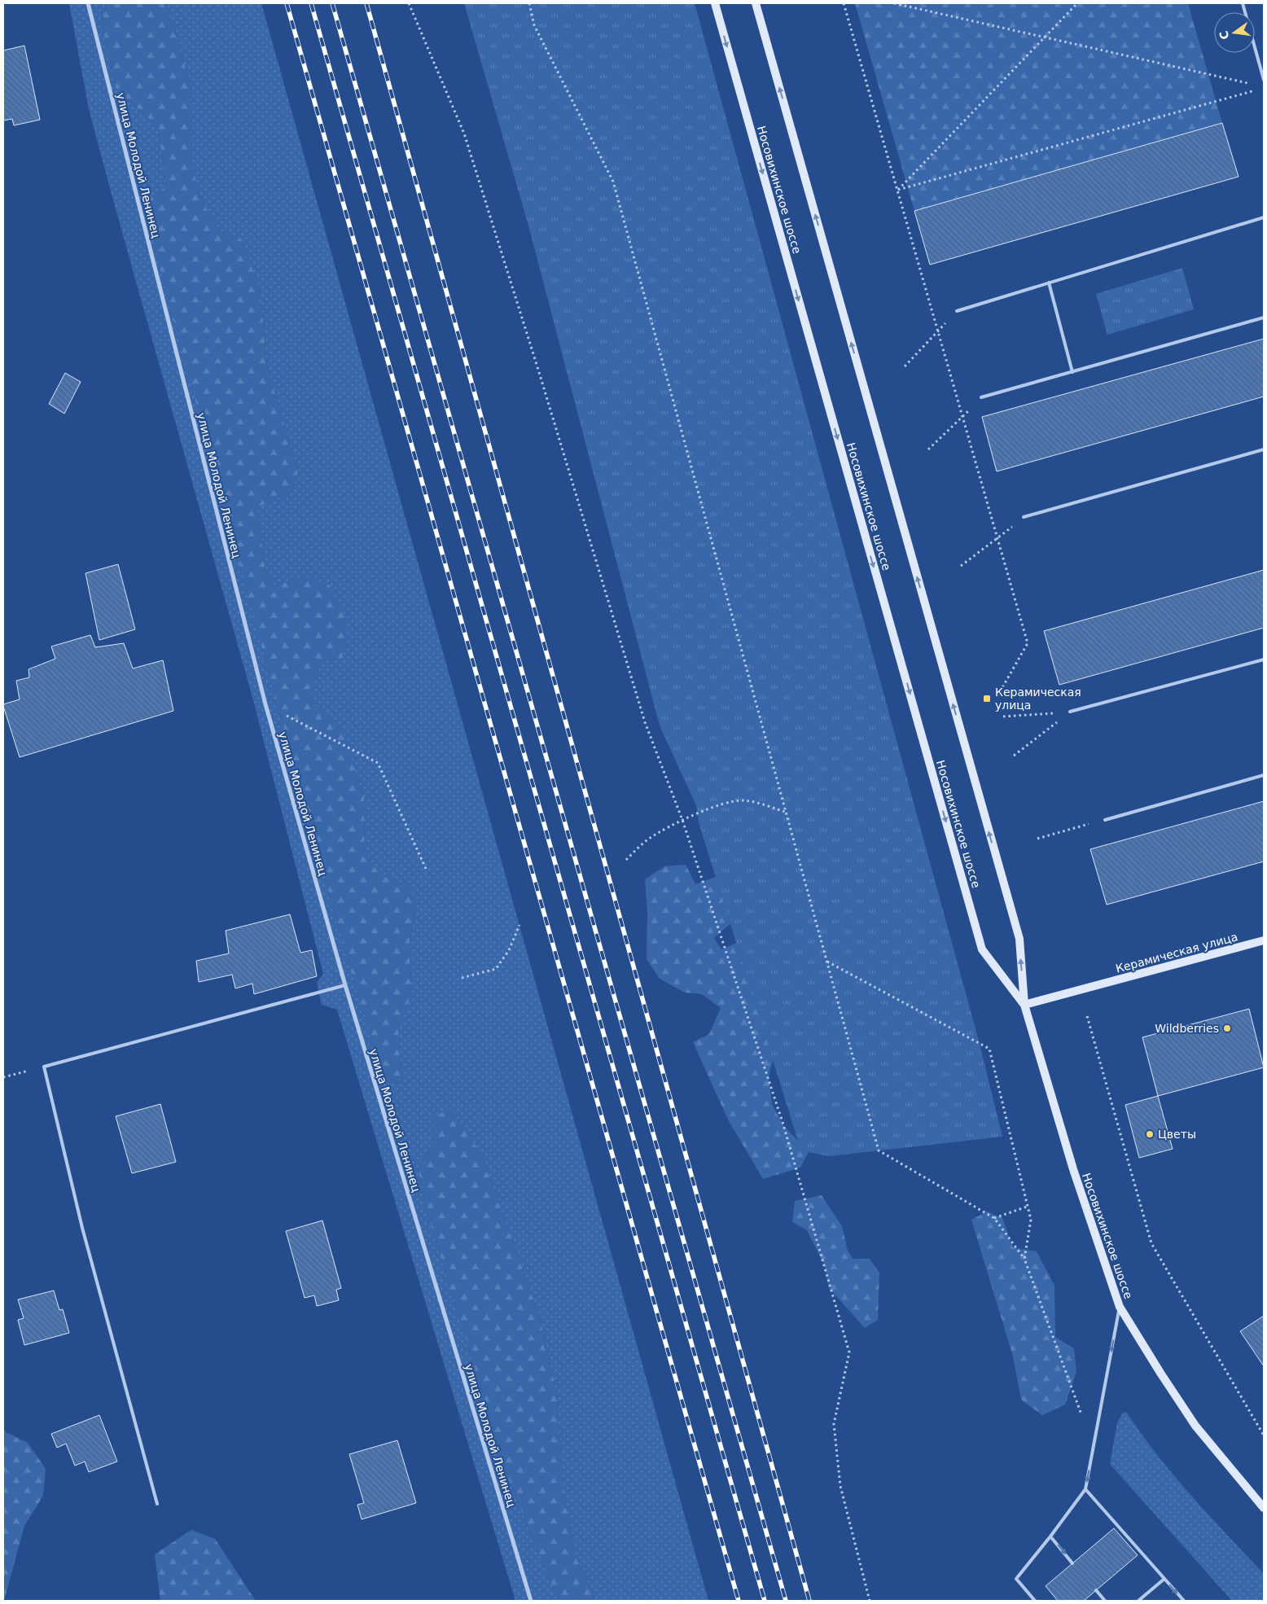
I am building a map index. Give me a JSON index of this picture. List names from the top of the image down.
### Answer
{
  "streets": {
    "main road": ["Носовихинское шоссе", "Керамическая улица"],
    "street": ["улица Молодой Ленинец"]
  },
  "crossings": [
    ["Носовихинское шоссе", "Керамическая улица"]
  ],
  "places": {
    "transit": ["Керамическая улица"],
    "other": ["Wildberries", "Цветы"]
  },
  "north": "left"
}
